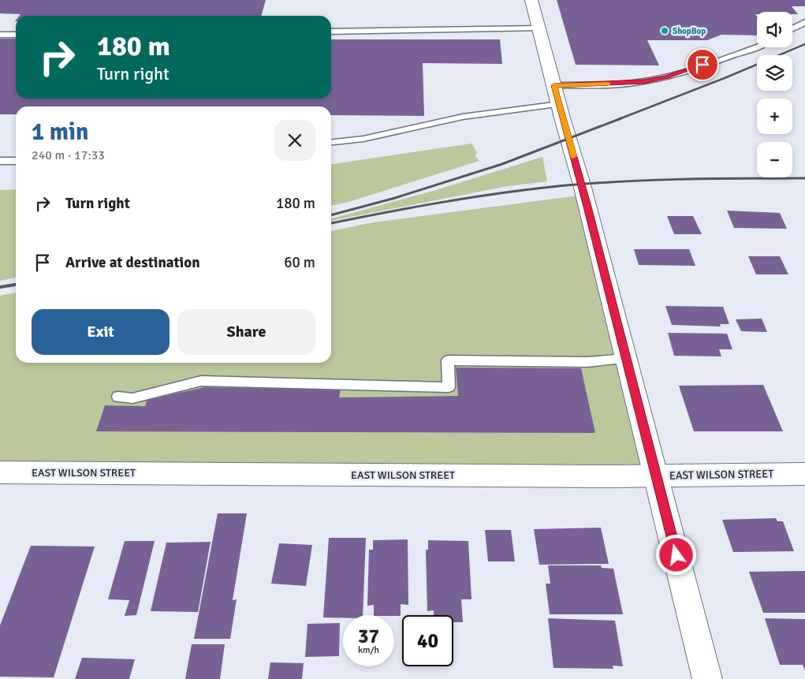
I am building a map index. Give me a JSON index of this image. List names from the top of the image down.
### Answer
{
  "streets": {
    "street": ["EAST WILSON STREET"]
  },
  "places": ["ShopBop"],
  "page": {
    "map_buttons": ["+", "−"],
    "turn": ["180 m", "Turn right"],
    "heading": ["1 min", "240 m · 17:33"],
    "list": [
      {
        "name": "Turn right",
        "value": "180 m"
      },
      {
        "name": "Arrive at destination",
        "value": "60 m"
      }
    ],
    "buttons": ["Exit", "Share"],
    "speed": "37 km/h",
    "limit": "40"
  }
}
